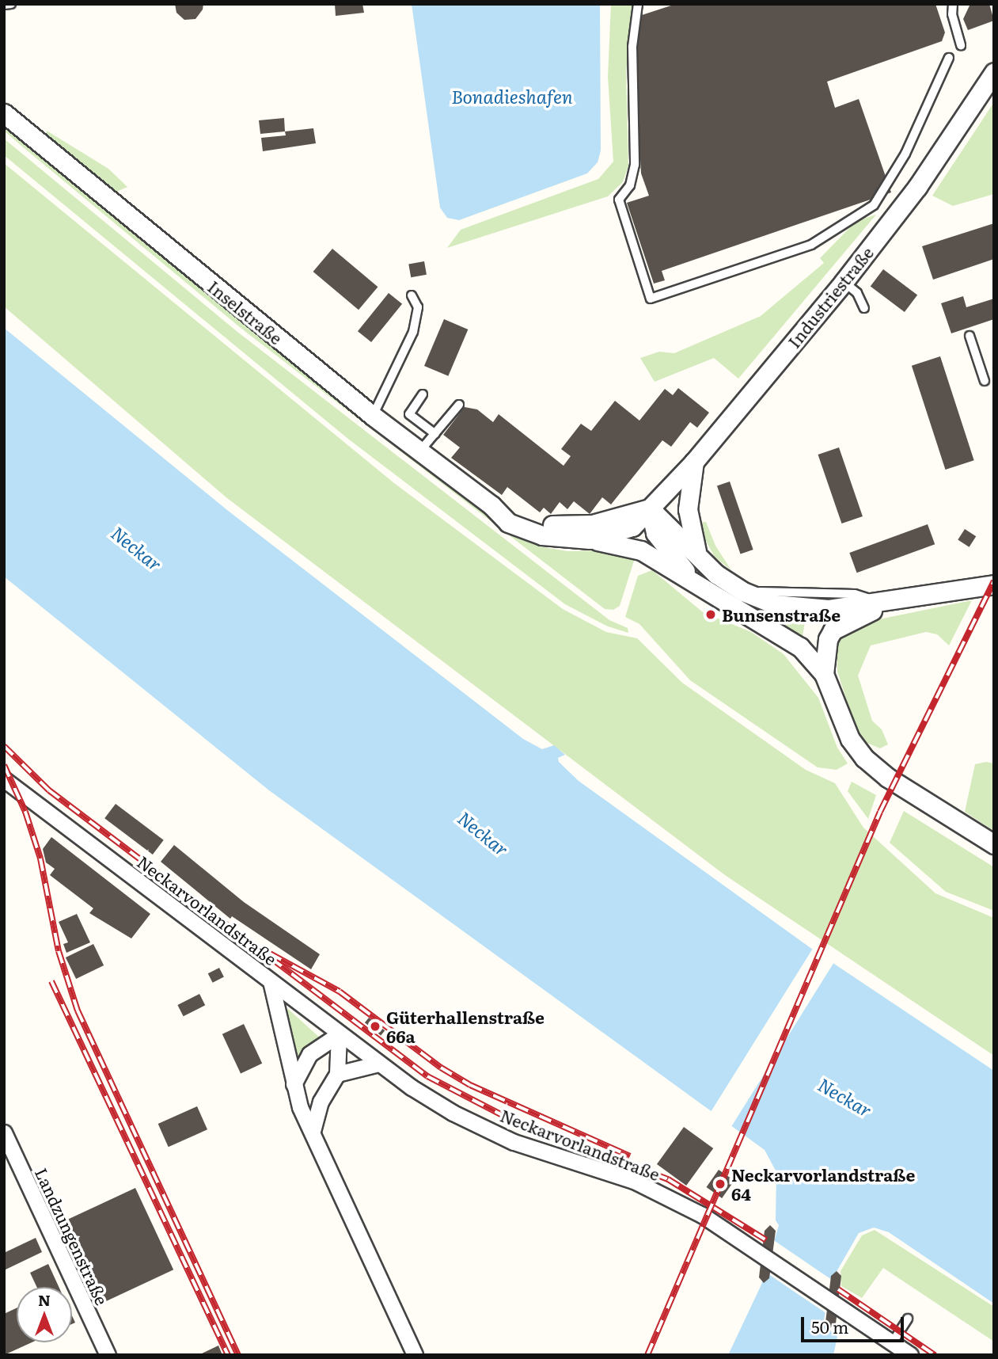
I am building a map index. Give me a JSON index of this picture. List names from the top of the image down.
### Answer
{
  "streets": {
    "street": [
      "Industriestraße",
      "Inselstraße",
      "Neckarvorlandstraße",
      "Landzungenstraße"
    ]
  },
  "crossings": [
    ["Industriestraße", "Inselstraße"]
  ],
  "water": ["Bonadieshafen", "Neckar"],
  "places": ["Bunsenstraße", "Güterhallenstraße 66a", "Neckarvorlandstraße 64"],
  "scale_bar": "50 m",
  "north": "top"
}
